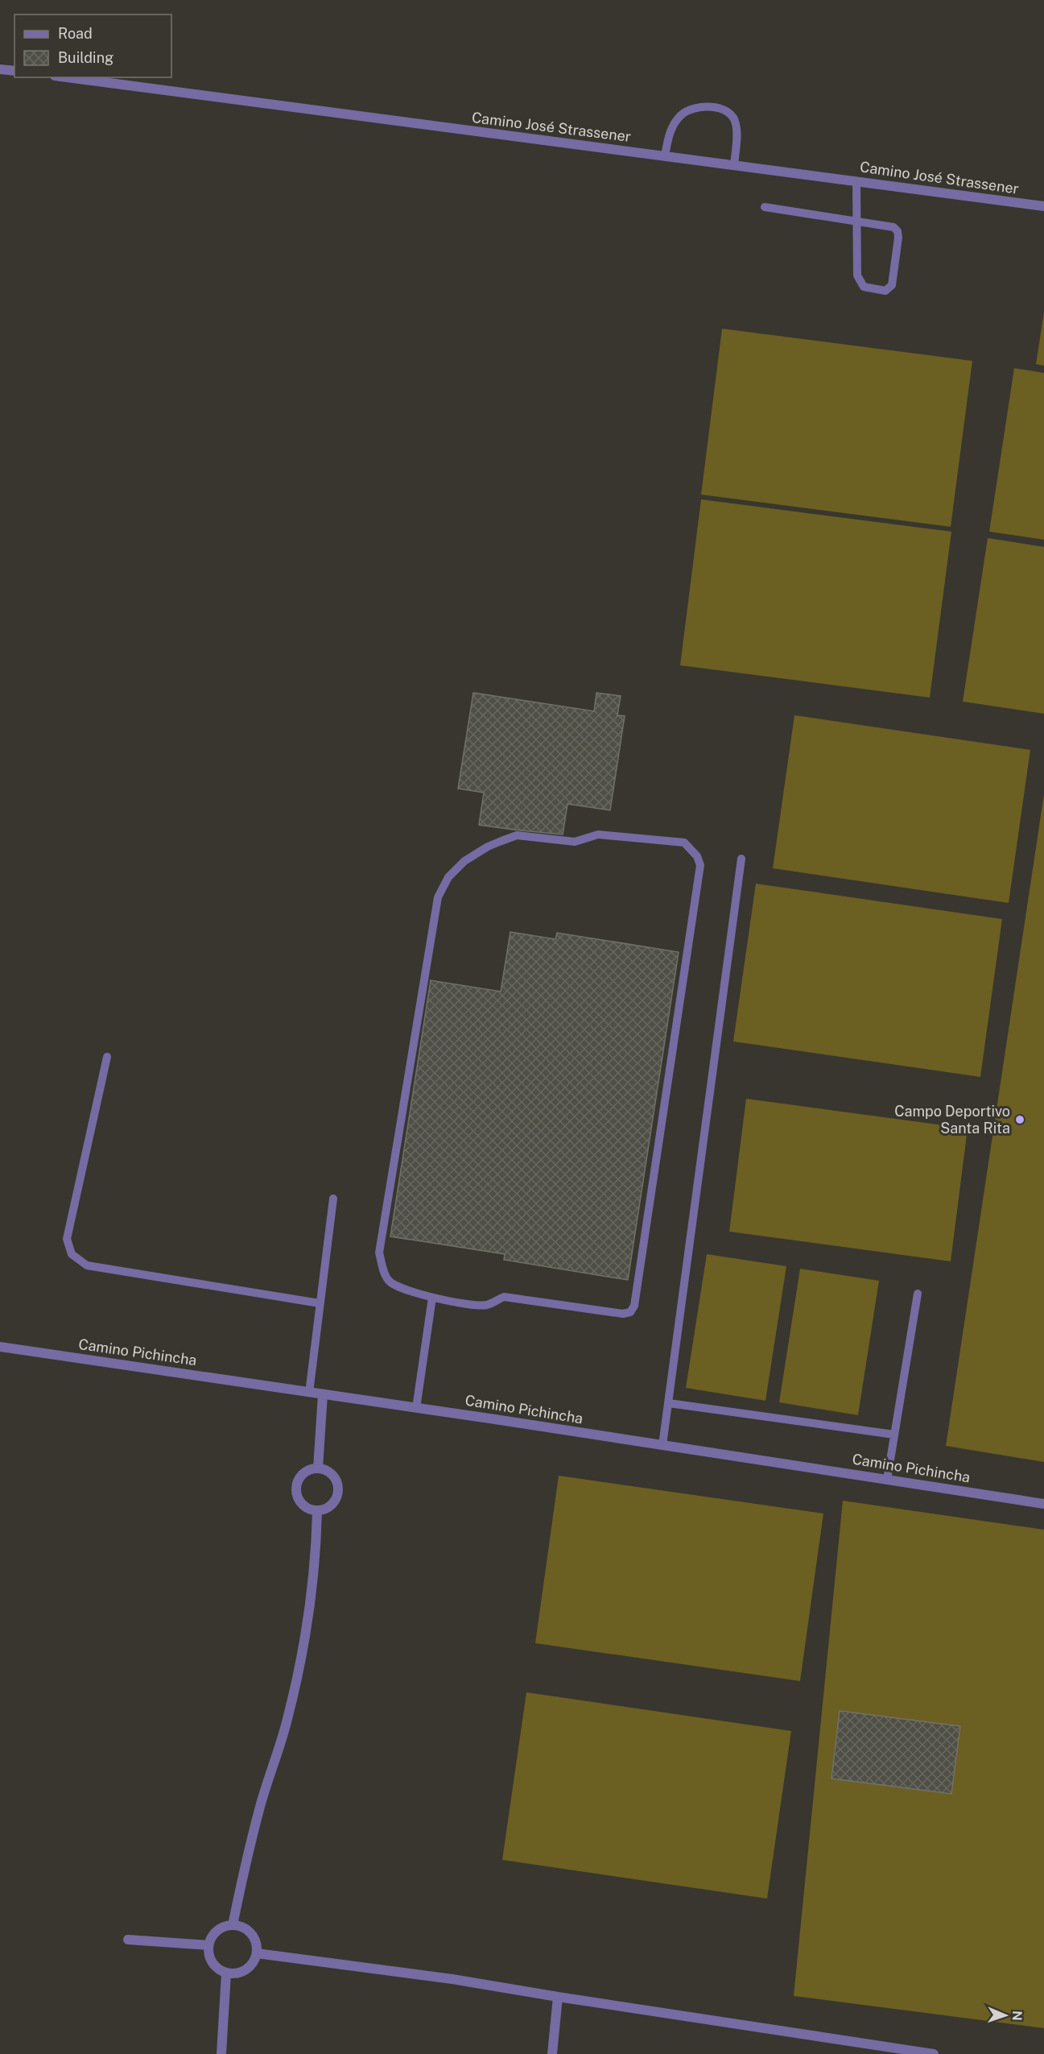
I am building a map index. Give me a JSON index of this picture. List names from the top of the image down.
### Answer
{
  "streets": {
    "street": ["Camino José Strassener", "Camino Pichincha"]
  },
  "places": ["Campo Deportivo Santa Rita"],
  "legend": ["Road", "Building"],
  "north": "right"
}
